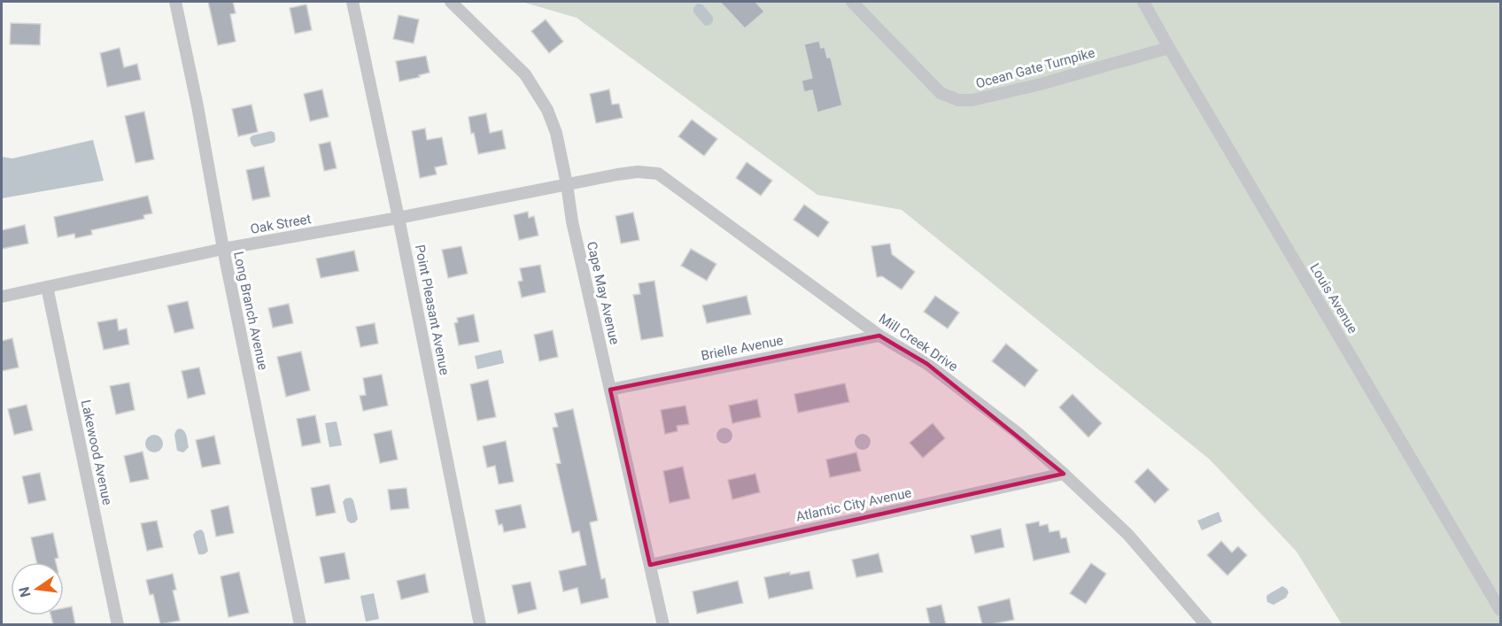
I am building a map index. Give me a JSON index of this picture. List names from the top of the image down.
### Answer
{
  "streets": {
    "street": [
      "Ocean Gate Turnpike",
      "Oak Street",
      "Cape May Avenue",
      "Louis Avenue",
      "Point Pleasant Avenue",
      "Long Branch Avenue",
      "Mill Creek Drive",
      "Brielle Avenue",
      "Lakewood Avenue",
      "Atlantic City Avenue"
    ]
  },
  "crossings": [
    ["Ocean Gate Turnpike", "Louis Avenue"],
    ["Oak Street", "Cape May Avenue"],
    ["Oak Street", "Point Pleasant Avenue"],
    ["Oak Street", "Long Branch Avenue"],
    ["Oak Street", "Mill Creek Drive"],
    ["Oak Street", "Lakewood Avenue"],
    ["Cape May Avenue", "Mill Creek Drive"],
    ["Cape May Avenue", "Brielle Avenue"],
    ["Cape May Avenue", "Atlantic City Avenue"],
    ["Mill Creek Drive", "Brielle Avenue"],
    ["Mill Creek Drive", "Atlantic City Avenue"]
  ],
  "north": "left"
}
